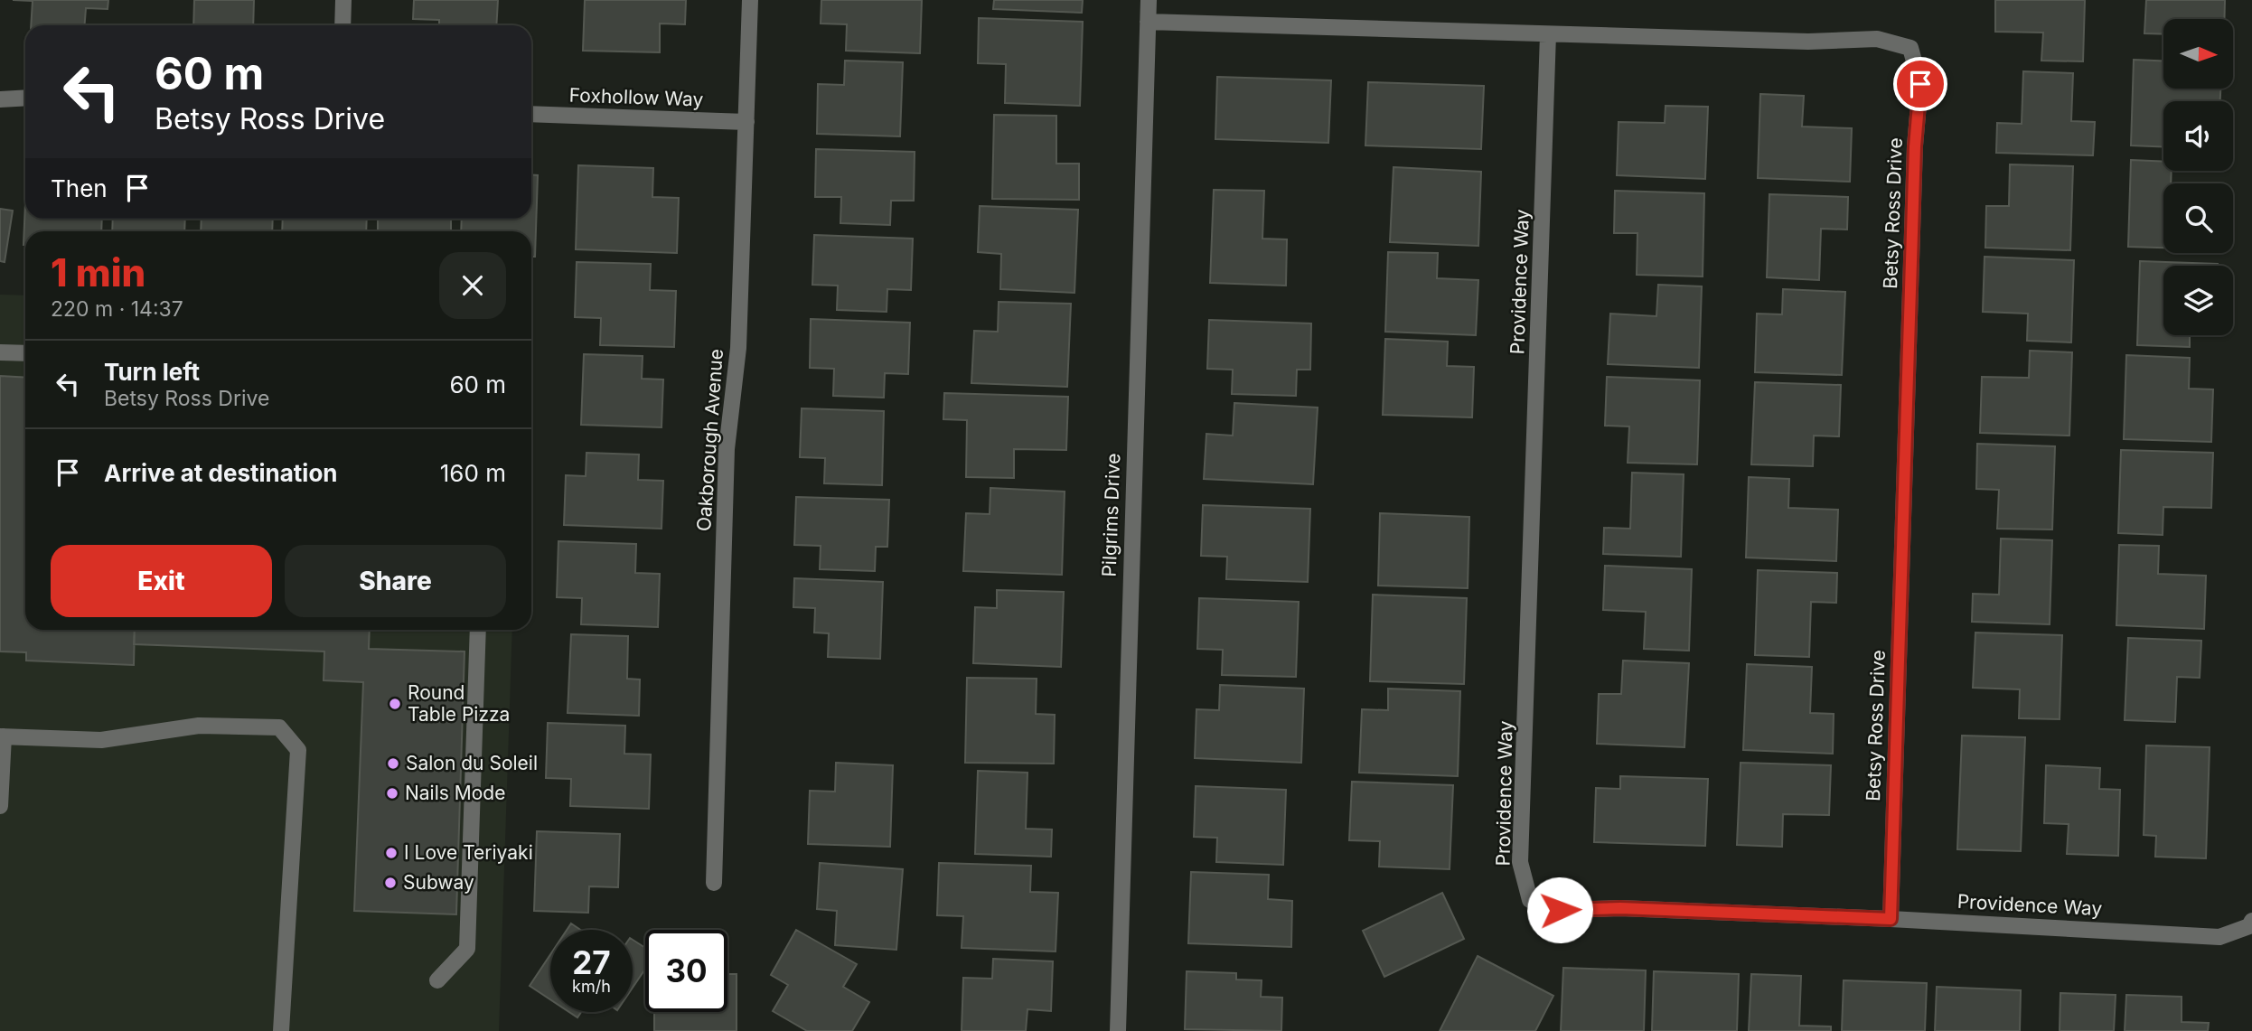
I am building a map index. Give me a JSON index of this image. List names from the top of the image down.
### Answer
{
  "streets": {
    "street": [
      "Foxhollow Way",
      "Betsy Ross Drive",
      "Providence Way",
      "Oakborough Avenue",
      "Pilgrims Drive"
    ]
  },
  "crossings": [
    ["Foxhollow Way", "Oakborough Avenue"],
    ["Betsy Ross Drive", "Providence Way"],
    ["Betsy Ross Drive", "Pilgrims Drive"]
  ],
  "places": [
    "Round Table Pizza",
    "Salon du Soleil",
    "Nails Mode",
    "I Love Teriyaki",
    "Subway"
  ],
  "north": "right",
  "page": {
    "turn": ["60 m", "Betsy Ross Drive"],
    "then": "Then",
    "heading": ["1 min", "220 m · 14:37"],
    "list": [
      {
        "name": "Turn left",
        "note": "Betsy Ross Drive",
        "value": "60 m"
      },
      {
        "name": "Arrive at destination",
        "value": "160 m"
      }
    ],
    "buttons": ["Exit", "Share"],
    "speed": "27 km/h",
    "limit": "30"
  }
}
